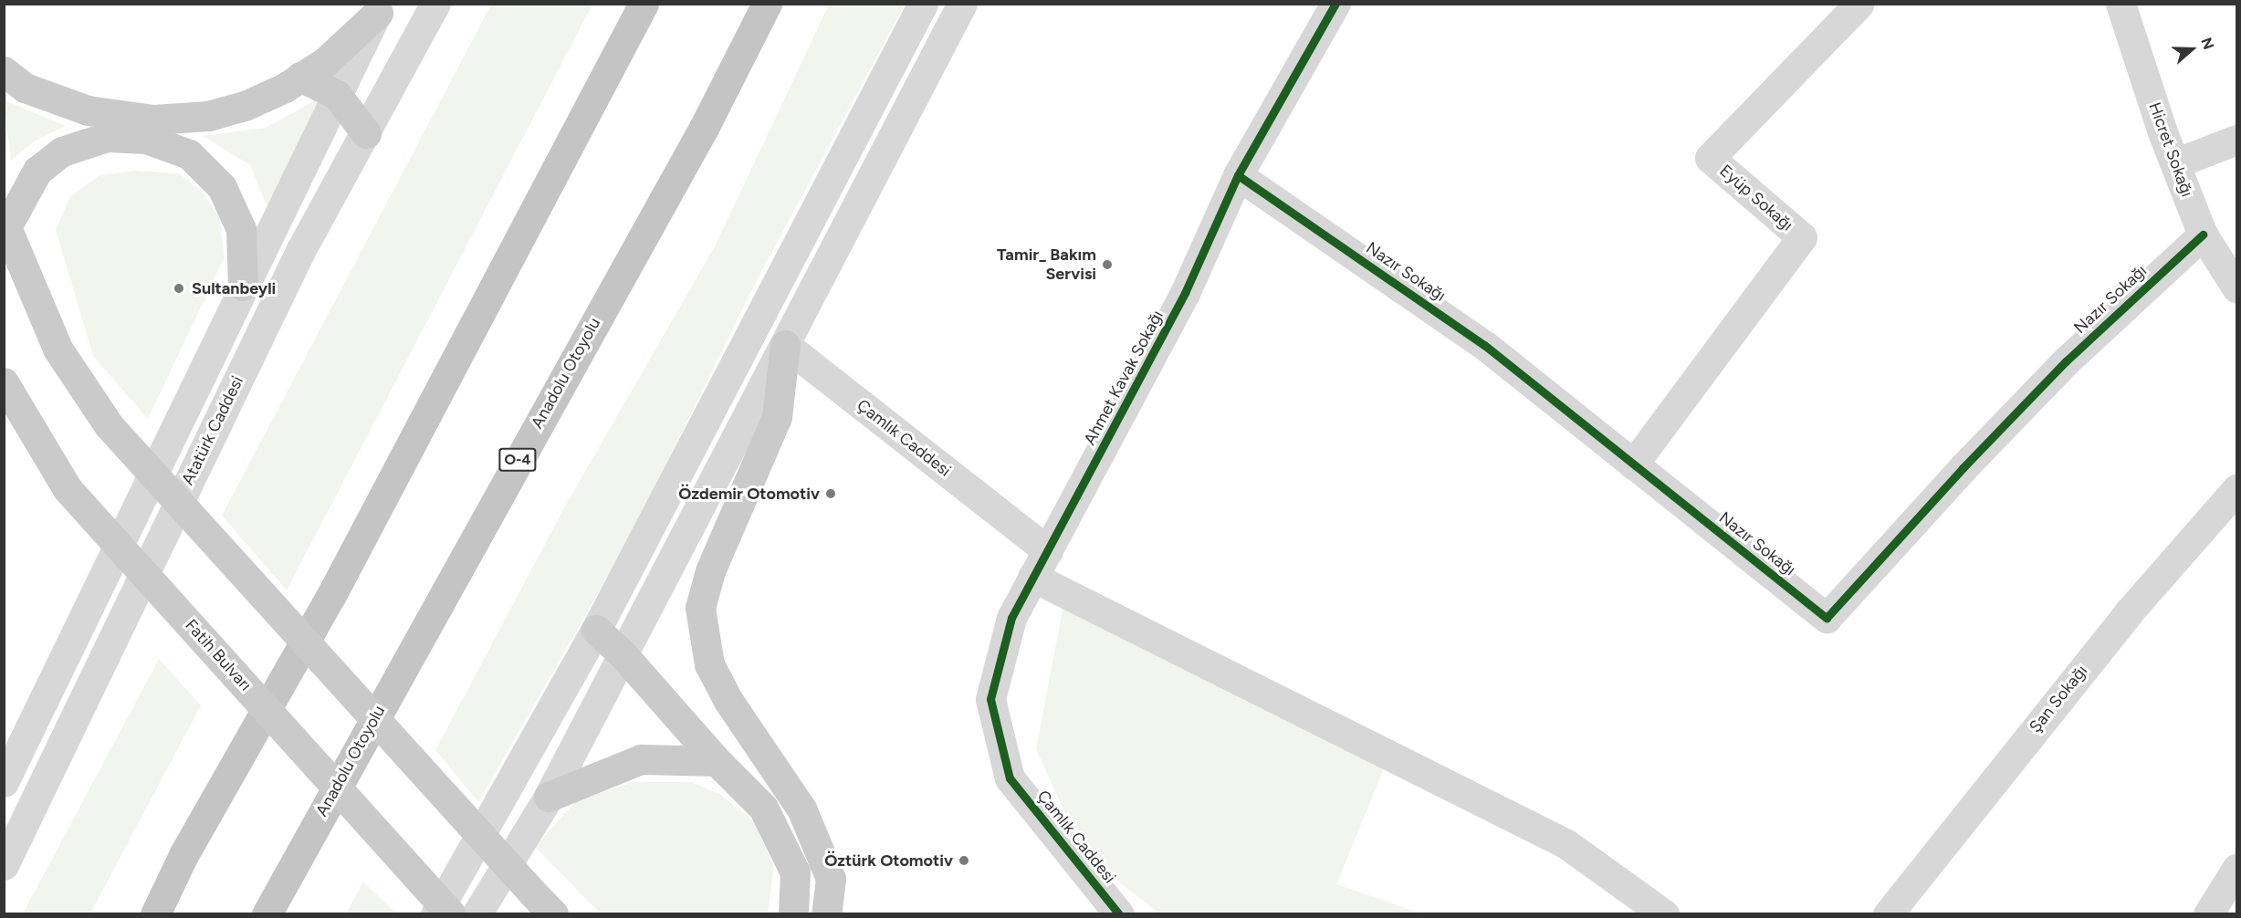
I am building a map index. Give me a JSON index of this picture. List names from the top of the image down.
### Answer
{
  "streets": {
    "highway": ["Anadolu Otoyolu", "O-4"],
    "main road": ["Fatih Bulvarı"],
    "street": [
      "Hicret Sokağı",
      "Eyüp Sokağı",
      "Nazır Sokağı",
      "Ahmet Kavak Sokağı",
      "Atatürk Caddesi",
      "Çamlık Caddesi",
      "Şan Sokağı"
    ]
  },
  "crossings": [
    ["Hicret Sokağı", "Nazır Sokağı"],
    ["Eyüp Sokağı", "Nazır Sokağı"],
    ["Nazır Sokağı", "Ahmet Kavak Sokağı"],
    ["Ahmet Kavak Sokağı", "Çamlık Caddesi"]
  ],
  "places": [
    "Tamir_ Bakım Servisi",
    "Sultanbeyli",
    "Özdemir Otomotiv",
    "Öztürk Otomotiv"
  ],
  "north": "right"
}
